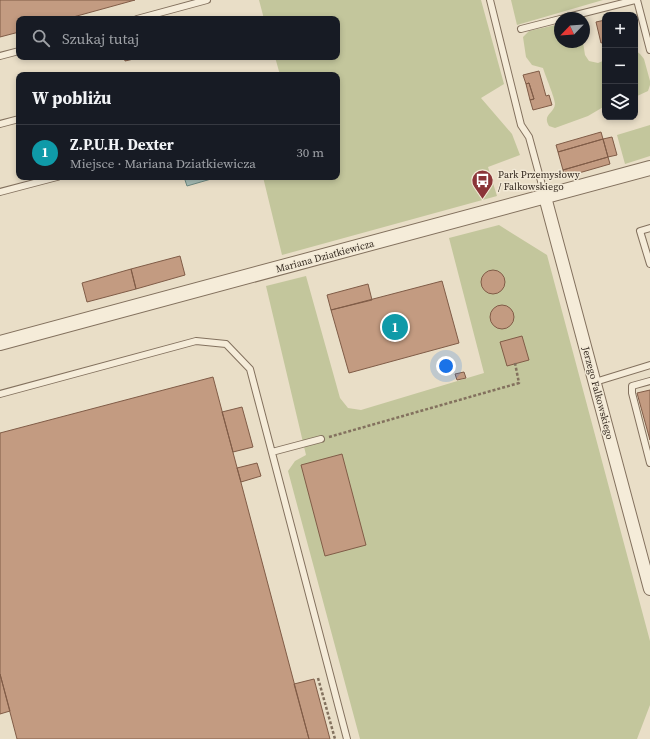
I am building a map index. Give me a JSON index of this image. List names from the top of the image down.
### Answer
{
  "streets": {
    "street": ["Mariana Dziatkiewicza", "Jerzego Falkowskiego"]
  },
  "crossings": [
    ["Mariana Dziatkiewicza", "Jerzego Falkowskiego"]
  ],
  "places": {
    "bus stop": ["Park Przemysłowy / Falkowskiego"]
  },
  "north": "bottom left",
  "page": {
    "map_buttons": ["+", "−"],
    "search": "Szukaj tutaj",
    "heading": "W pobliżu",
    "list": [
      {
        "mark": "1",
        "name": "Z.P.U.H. Dexter",
        "note": "Miejsce · Mariana Dziatkiewicza",
        "value": "30 m"
      }
    ],
    "pins": "1"
  }
}
